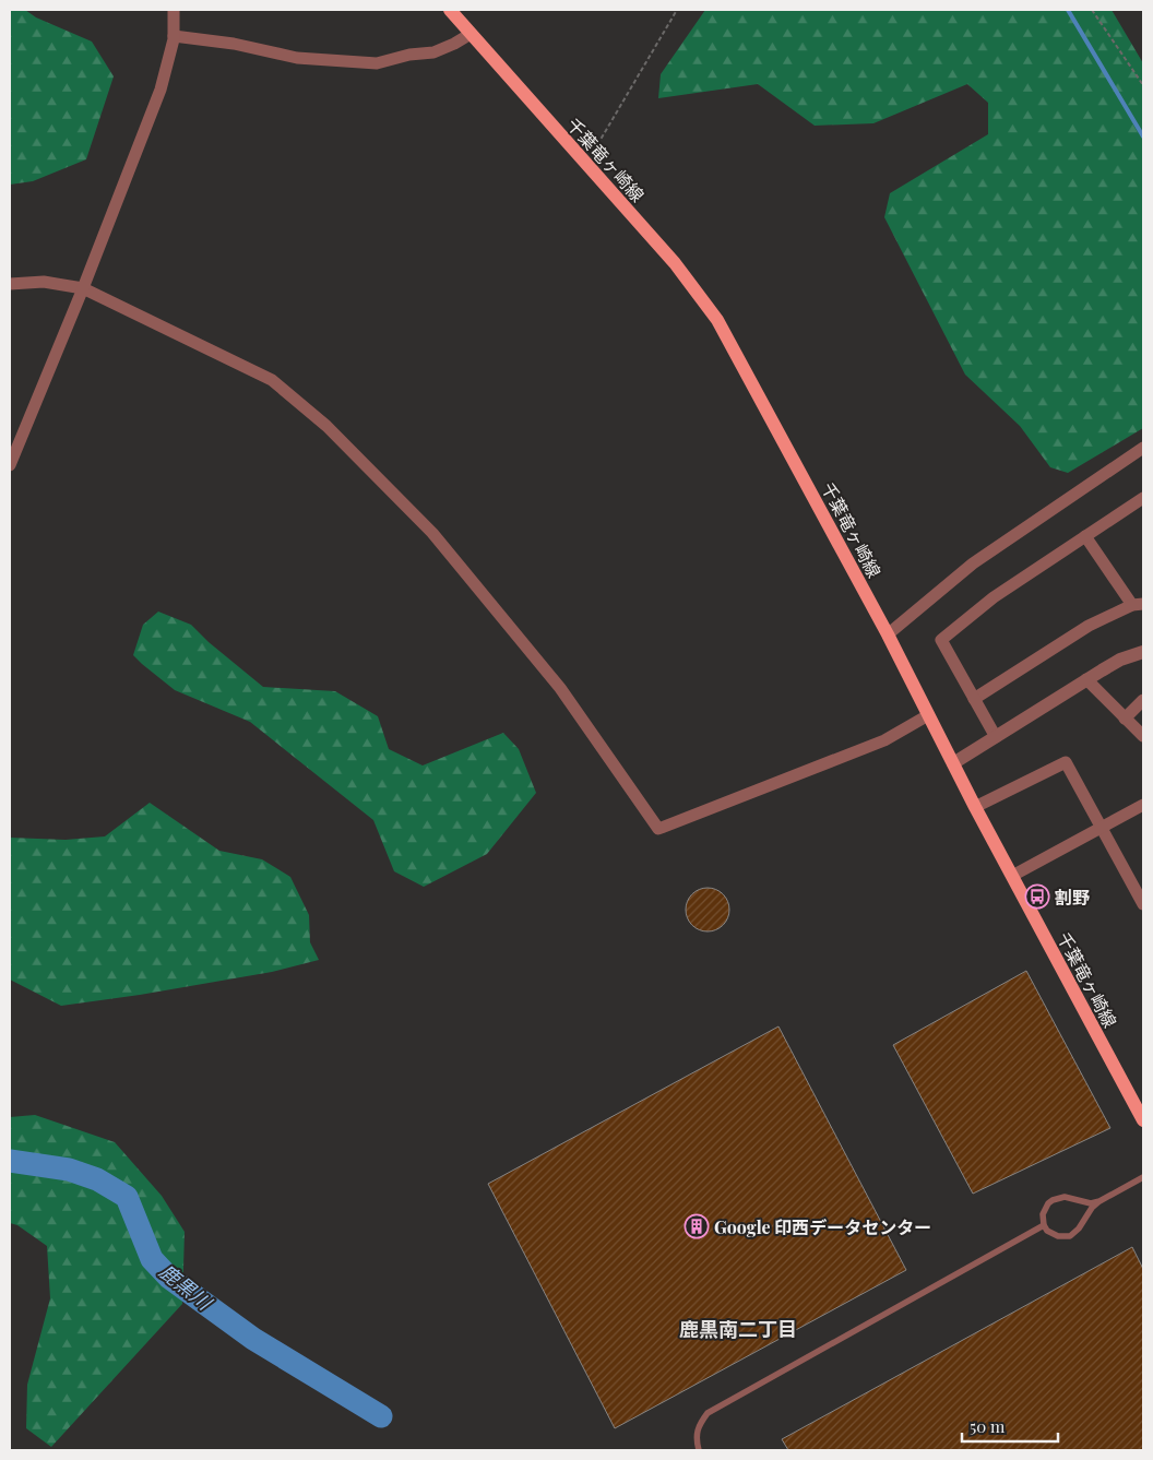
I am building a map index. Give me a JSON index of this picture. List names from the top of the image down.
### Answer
{
  "streets": {
    "main road": ["千葉竜ヶ崎線"]
  },
  "districts": ["鹿黒南二丁目"],
  "water": ["鹿黒川"],
  "places": {
    "bus stop": ["割野"],
    "building": ["Google 印西データセンター"]
  },
  "scale_bar": "50 m"
}
